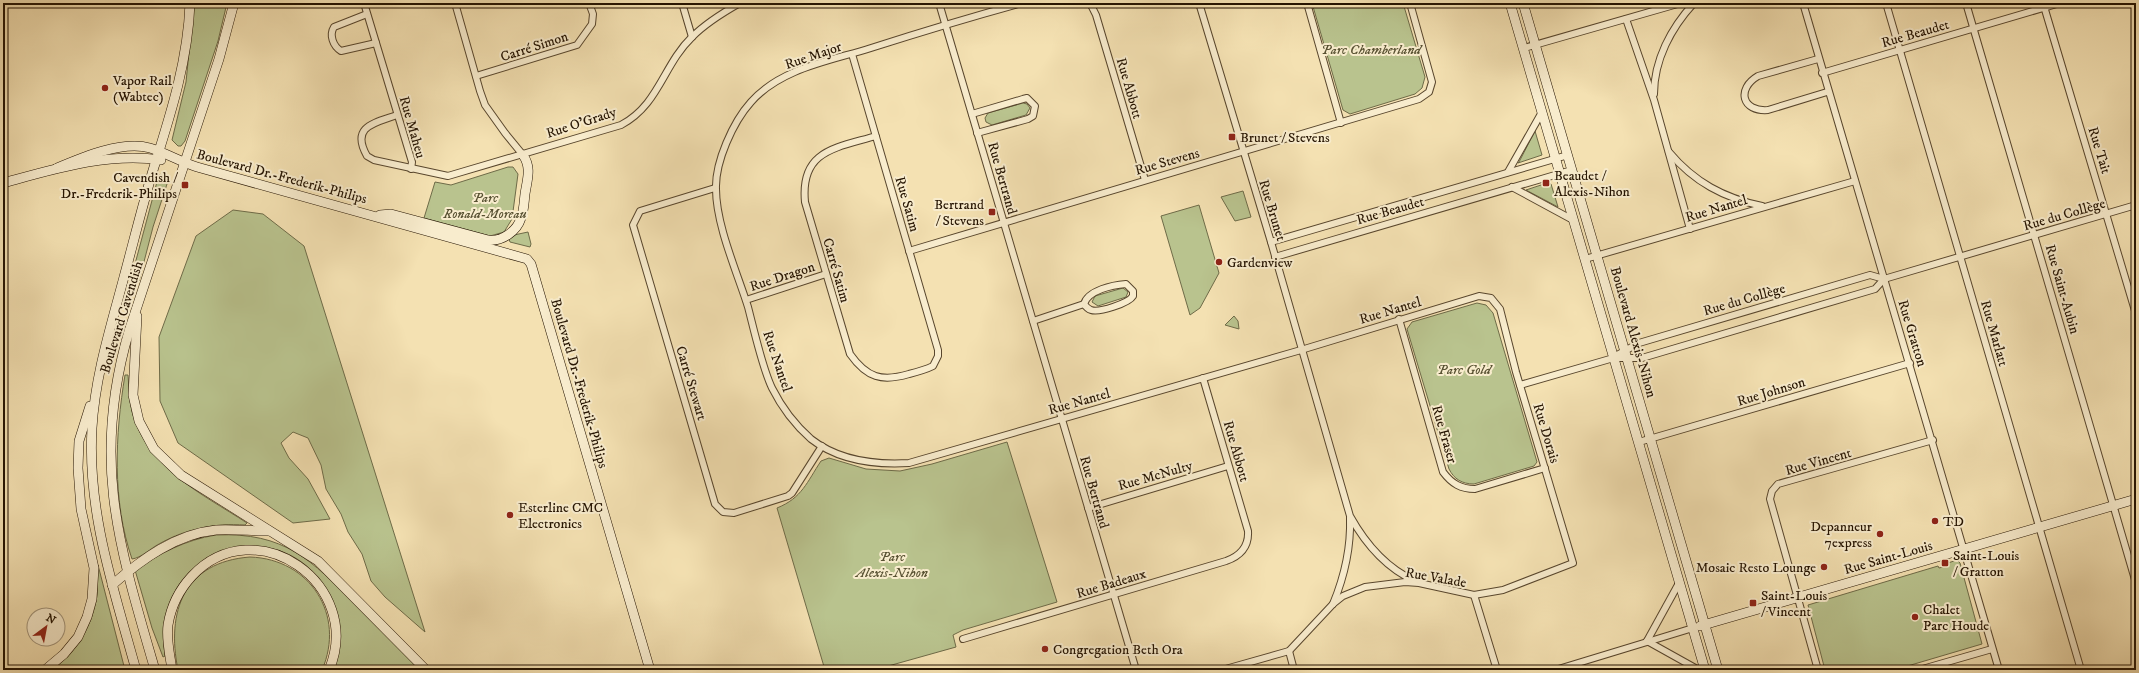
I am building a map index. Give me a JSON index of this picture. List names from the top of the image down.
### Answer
{
  "streets": {
    "street": [
      "Rue Beaudet",
      "Carré Simon",
      "Rue Major",
      "Rue Abbott",
      "Rue O'Grady",
      "Rue Maheu",
      "Rue Tait",
      "Rue Stevens",
      "Boulevard Dr.-Frederik-Philips",
      "Rue Bertrand",
      "Rue Satim",
      "Rue Nantel",
      "Rue Brunet",
      "Rue du Collège",
      "Carré Satim",
      "Rue Dragon",
      "Rue Saint-Aubin",
      "Boulevard Cavendish",
      "Boulevard Alexis-Nihon",
      "Rue Gratton",
      "Rue Marlatt",
      "Carré Stewart",
      "Rue Johnson",
      "Rue Dorais",
      "Rue Fraser",
      "Rue Vincent",
      "Rue McNulty",
      "Rue Saint-Louis",
      "Rue Valade",
      "Rue Badeaux"
    ]
  },
  "crossings": [
    ["Rue Beaudet", "Rue Tait"],
    ["Rue Beaudet", "Rue Brunet"],
    ["Rue Beaudet", "Rue Saint-Aubin"],
    ["Rue Beaudet", "Boulevard Alexis-Nihon"],
    ["Rue Beaudet", "Rue Gratton"],
    ["Rue Beaudet", "Rue Marlatt"],
    ["Rue Major", "Rue Bertrand"],
    ["Rue Major", "Rue Satim"],
    ["Rue Major", "Rue Nantel"],
    ["Rue Major", "Rue Dragon"],
    ["Rue Major", "Carré Stewart"],
    ["Rue Abbott", "Rue Stevens"],
    ["Rue Abbott", "Rue Nantel"],
    ["Rue Abbott", "Rue McNulty"],
    ["Rue Abbott", "Rue Badeaux"],
    ["Rue O'Grady", "Rue Maheu"],
    ["Rue O'Grady", "Boulevard Dr.-Frederik-Philips"],
    ["Rue Maheu", "Boulevard Dr.-Frederik-Philips"],
    ["Rue Tait", "Rue du Collège"],
    ["Rue Stevens", "Rue Bertrand"],
    ["Rue Stevens", "Rue Satim"],
    ["Rue Stevens", "Rue Brunet"],
    ["Boulevard Dr.-Frederik-Philips", "Boulevard Cavendish"],
    ["Rue Bertrand", "Rue Nantel"],
    ["Rue Bertrand", "Rue McNulty"],
    ["Rue Bertrand", "Rue Badeaux"],
    ["Rue Satim", "Carré Satim"],
    ["Rue Nantel", "Rue Brunet"],
    ["Rue Nantel", "Rue Dragon"],
    ["Rue Nantel", "Boulevard Alexis-Nihon"],
    ["Rue Nantel", "Rue Gratton"],
    ["Rue Nantel", "Carré Stewart"],
    ["Rue Nantel", "Rue Dorais"],
    ["Rue Nantel", "Rue Fraser"],
    ["Rue Brunet", "Rue Valade"],
    ["Rue du Collège", "Rue Saint-Aubin"],
    ["Rue du Collège", "Boulevard Alexis-Nihon"],
    ["Rue du Collège", "Rue Gratton"],
    ["Rue du Collège", "Rue Marlatt"],
    ["Rue du Collège", "Rue Dorais"],
    ["Carré Satim", "Rue Dragon"],
    ["Rue Saint-Aubin", "Rue Saint-Louis"],
    ["Boulevard Alexis-Nihon", "Rue Johnson"],
    ["Boulevard Alexis-Nihon", "Rue Saint-Louis"],
    ["Rue Gratton", "Rue Johnson"],
    ["Rue Gratton", "Rue Vincent"],
    ["Rue Gratton", "Rue Saint-Louis"],
    ["Rue Marlatt", "Rue Saint-Louis"],
    ["Rue Dorais", "Rue Fraser"],
    ["Rue Dorais", "Rue Valade"],
    ["Rue Vincent", "Rue Saint-Louis"]
  ],
  "parks": [
    "Parc Chamberland",
    "Parc Ronald-Moreau",
    "Parc Gold",
    "Parc Alexis-Nihon"
  ],
  "places": {
    "other": [
      "Vapor Rail (Wabtec)",
      "Gardenview",
      "Esterline CMC Electronics",
      "TD",
      "Depanneur 7express",
      "Mosaic Resto Lounge",
      "Chalet Parc Houde",
      "Congregation Beth Ora"
    ],
    "transit": [
      "Brunet / Stevens",
      "Beaudet / Alexis-Nihon",
      "Cavendish / Dr.-Frederik-Philips",
      "Bertrand / Stevens",
      "Saint-Louis / Gratton",
      "Saint-Louis / Vincent"
    ]
  },
  "north": "top right"
}
